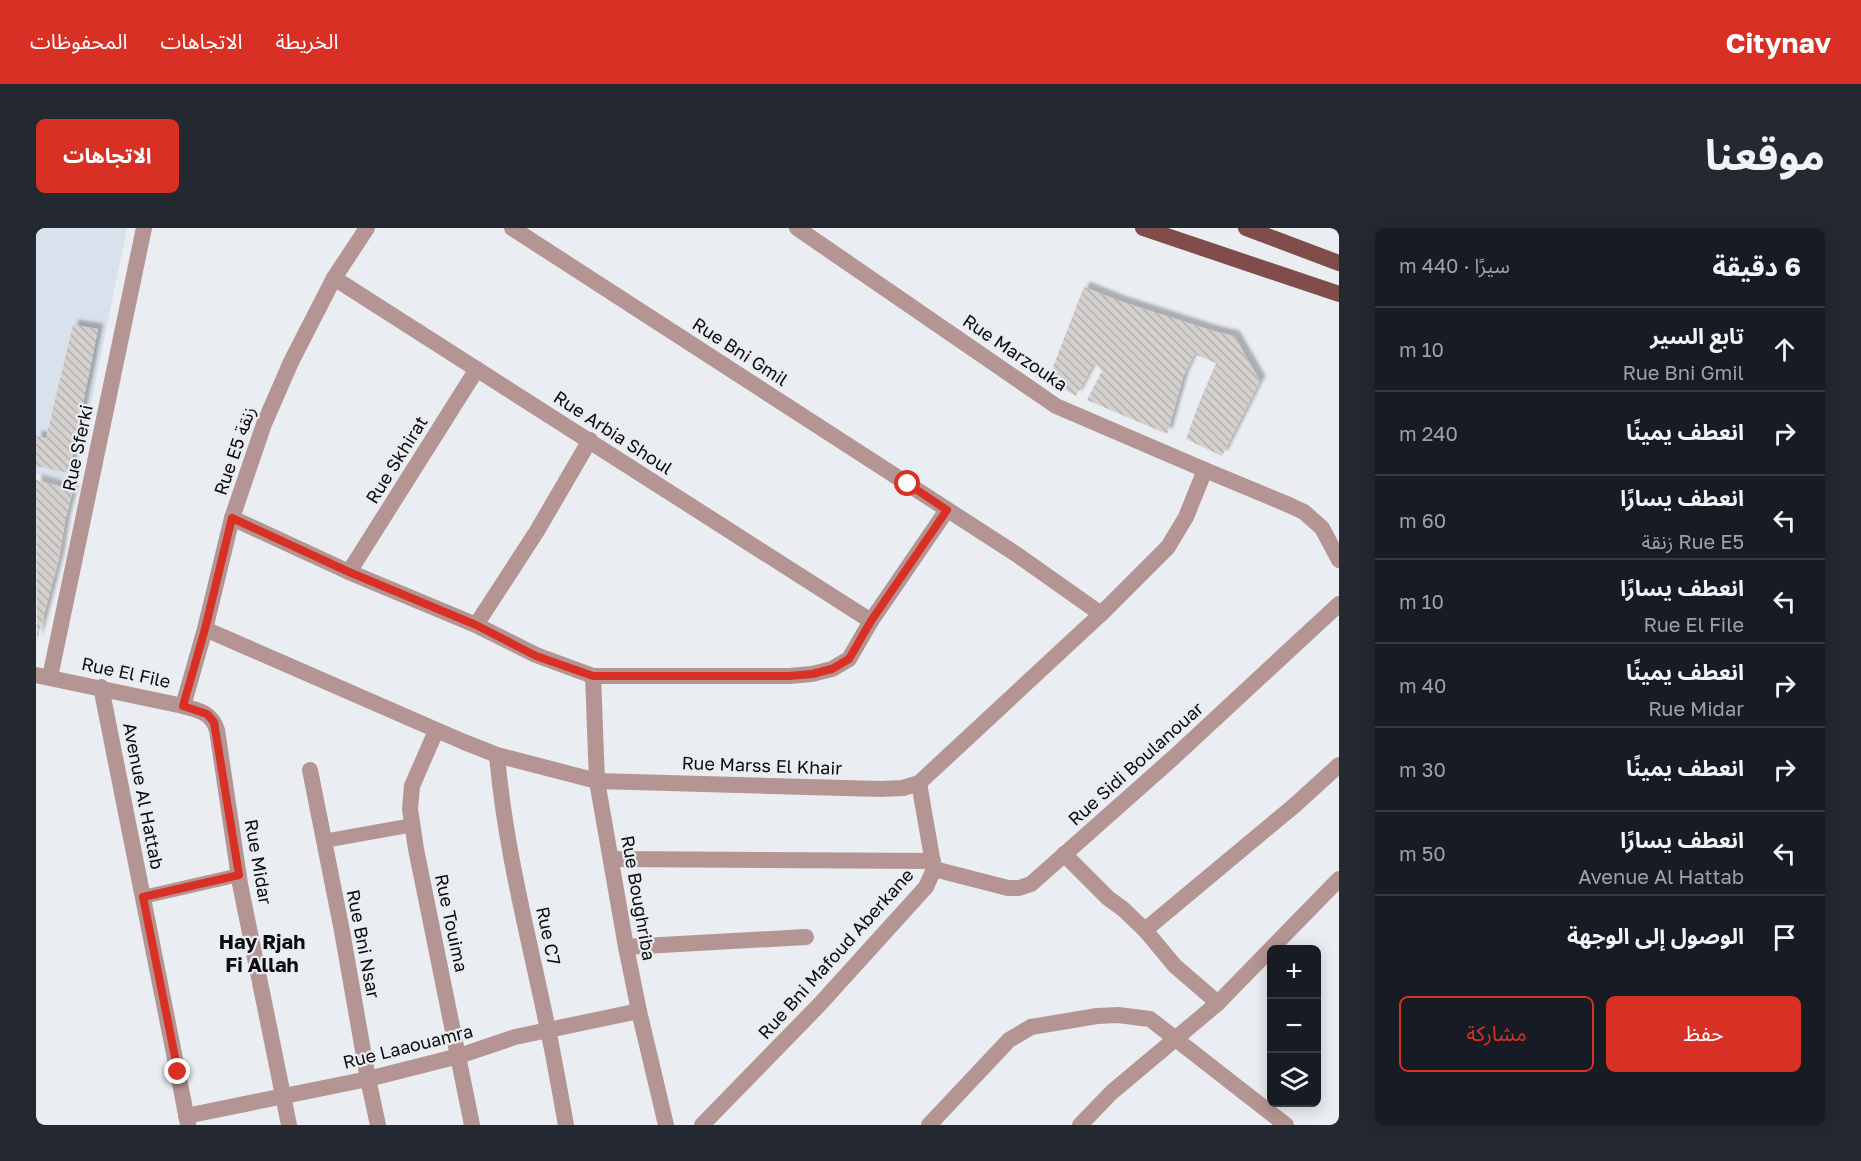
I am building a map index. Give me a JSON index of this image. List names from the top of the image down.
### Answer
{
  "streets": {
    "street": [
      "Rue Bni Gmil",
      "Rue Marzouka",
      "Rue Arbia Shoul",
      "Rue Sferki",
      "Rue E5 زنقة",
      "Rue Skhirat",
      "Rue El File",
      "Rue Sidi Boulanouar",
      "Rue Marss El Khair",
      "Avenue Al Hattab",
      "Rue Midar",
      "Rue Boughriba",
      "Rue Touima",
      "Rue C7",
      "Rue Bni Nsar",
      "Rue Bni Mafoud Aberkane",
      "Rue Laaouamra"
    ]
  },
  "crossings": [
    ["Rue Arbia Shoul", "Rue E5 زنقة"],
    ["Rue Arbia Shoul", "Rue Skhirat"],
    ["Rue Sferki", "Rue El File"],
    ["Rue E5 زنقة", "Rue El File"],
    ["Rue E5 زنقة", "Rue Marss El Khair"],
    ["Rue El File", "Avenue Al Hattab"],
    ["Rue El File", "Rue Midar"],
    ["Rue Sidi Boulanouar", "Rue Boughriba"],
    ["Rue Sidi Boulanouar", "Rue Bni Mafoud Aberkane"],
    ["Rue Marss El Khair", "Rue Boughriba"],
    ["Rue Marss El Khair", "Rue Touima"],
    ["Rue Marss El Khair", "Rue C7"],
    ["Rue Marss El Khair", "Rue Bni Mafoud Aberkane"],
    ["Avenue Al Hattab", "Rue Laaouamra"],
    ["Rue Midar", "Rue Laaouamra"],
    ["Rue Boughriba", "Rue Laaouamra"],
    ["Rue Touima", "Rue Laaouamra"],
    ["Rue C7", "Rue Laaouamra"],
    ["Rue Bni Nsar", "Rue Laaouamra"]
  ],
  "districts": ["Hay Rjah Fi Allah"],
  "page": {
    "header": "Citynav",
    "nav": ["الخريطة", "الاتجاهات", "المحفوظات"],
    "title": "موقعنا",
    "buttons": [
      "الاتجاهات",
      ["حفظ", "مشاركة"]
    ],
    "heading": ["6 دقيقة", "سيرًا · 440 m"],
    "list": [
      ["تابع السير", "Rue Bni Gmil", "10 m"],
      ["انعطف يمينًا", "240 m"],
      ["انعطف يسارًا", "Rue E5 زنقة", "60 m"],
      ["انعطف يسارًا", "Rue El File", "10 m"],
      ["انعطف يمينًا", "Rue Midar", "40 m"],
      ["انعطف يمينًا", "30 m"],
      ["انعطف يسارًا", "Avenue Al Hattab", "50 m"],
      "الوصول إلى الوجهة"
    ],
    "map_buttons": ["+", "−"]
  }
}
